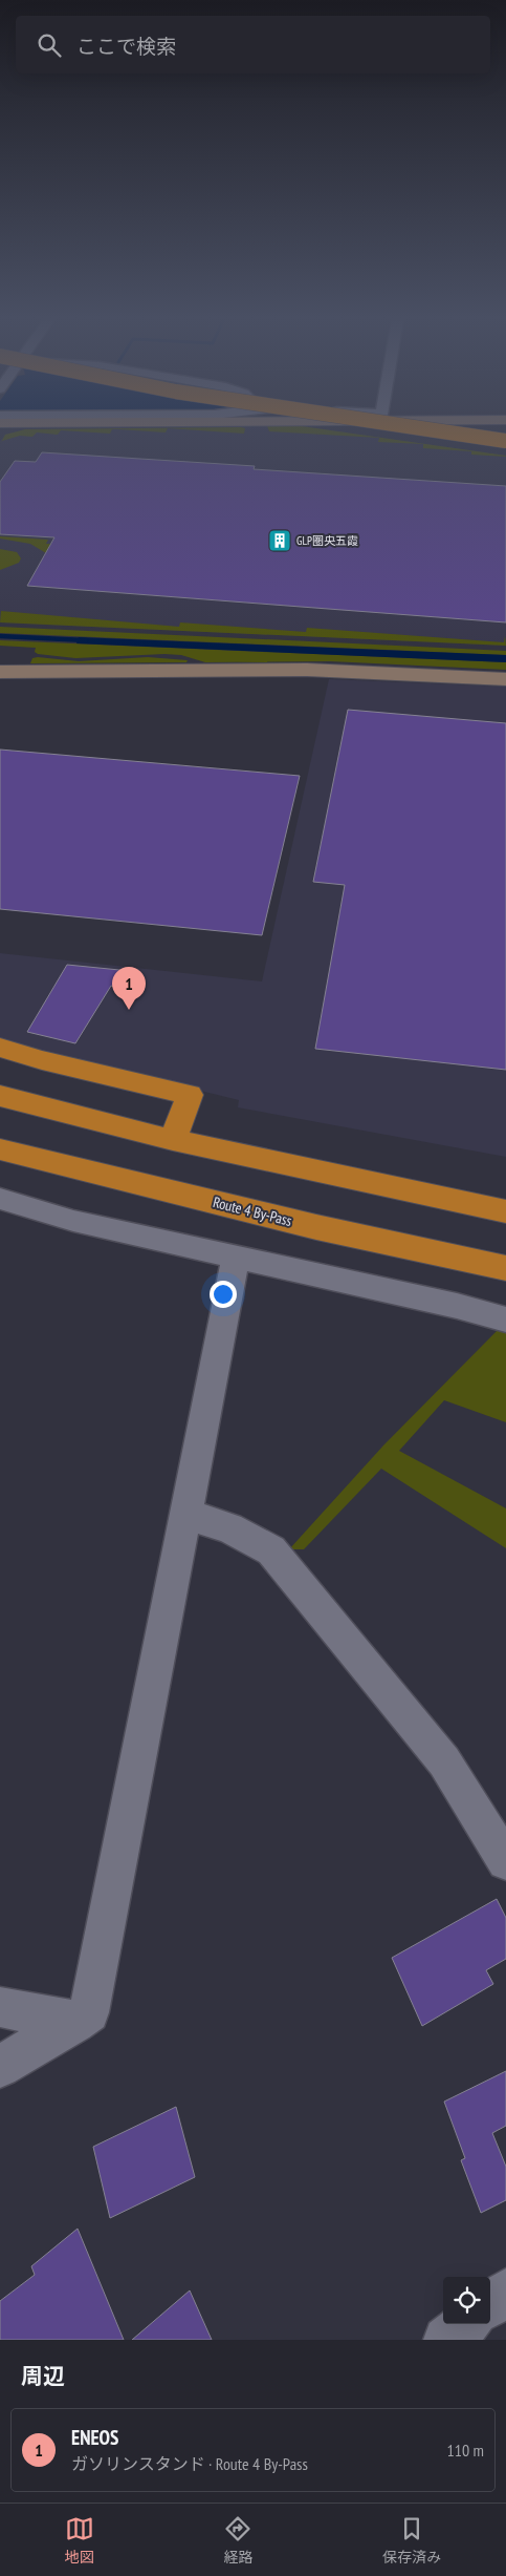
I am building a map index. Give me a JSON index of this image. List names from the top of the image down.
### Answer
{
  "streets": {
    "highway": ["Route 4 By-Pass"]
  },
  "places": {
    "building": ["GLP圏央五霞"]
  },
  "page": {
    "search": "ここで検索",
    "pins": "1",
    "heading": "周辺",
    "list": [
      {
        "mark": "1",
        "name": "ENEOS",
        "note": "ガソリンスタンド · Route 4 By-Pass",
        "value": "110 m"
      }
    ],
    "nav": ["地図", "経路", "保存済み"]
  }
}
